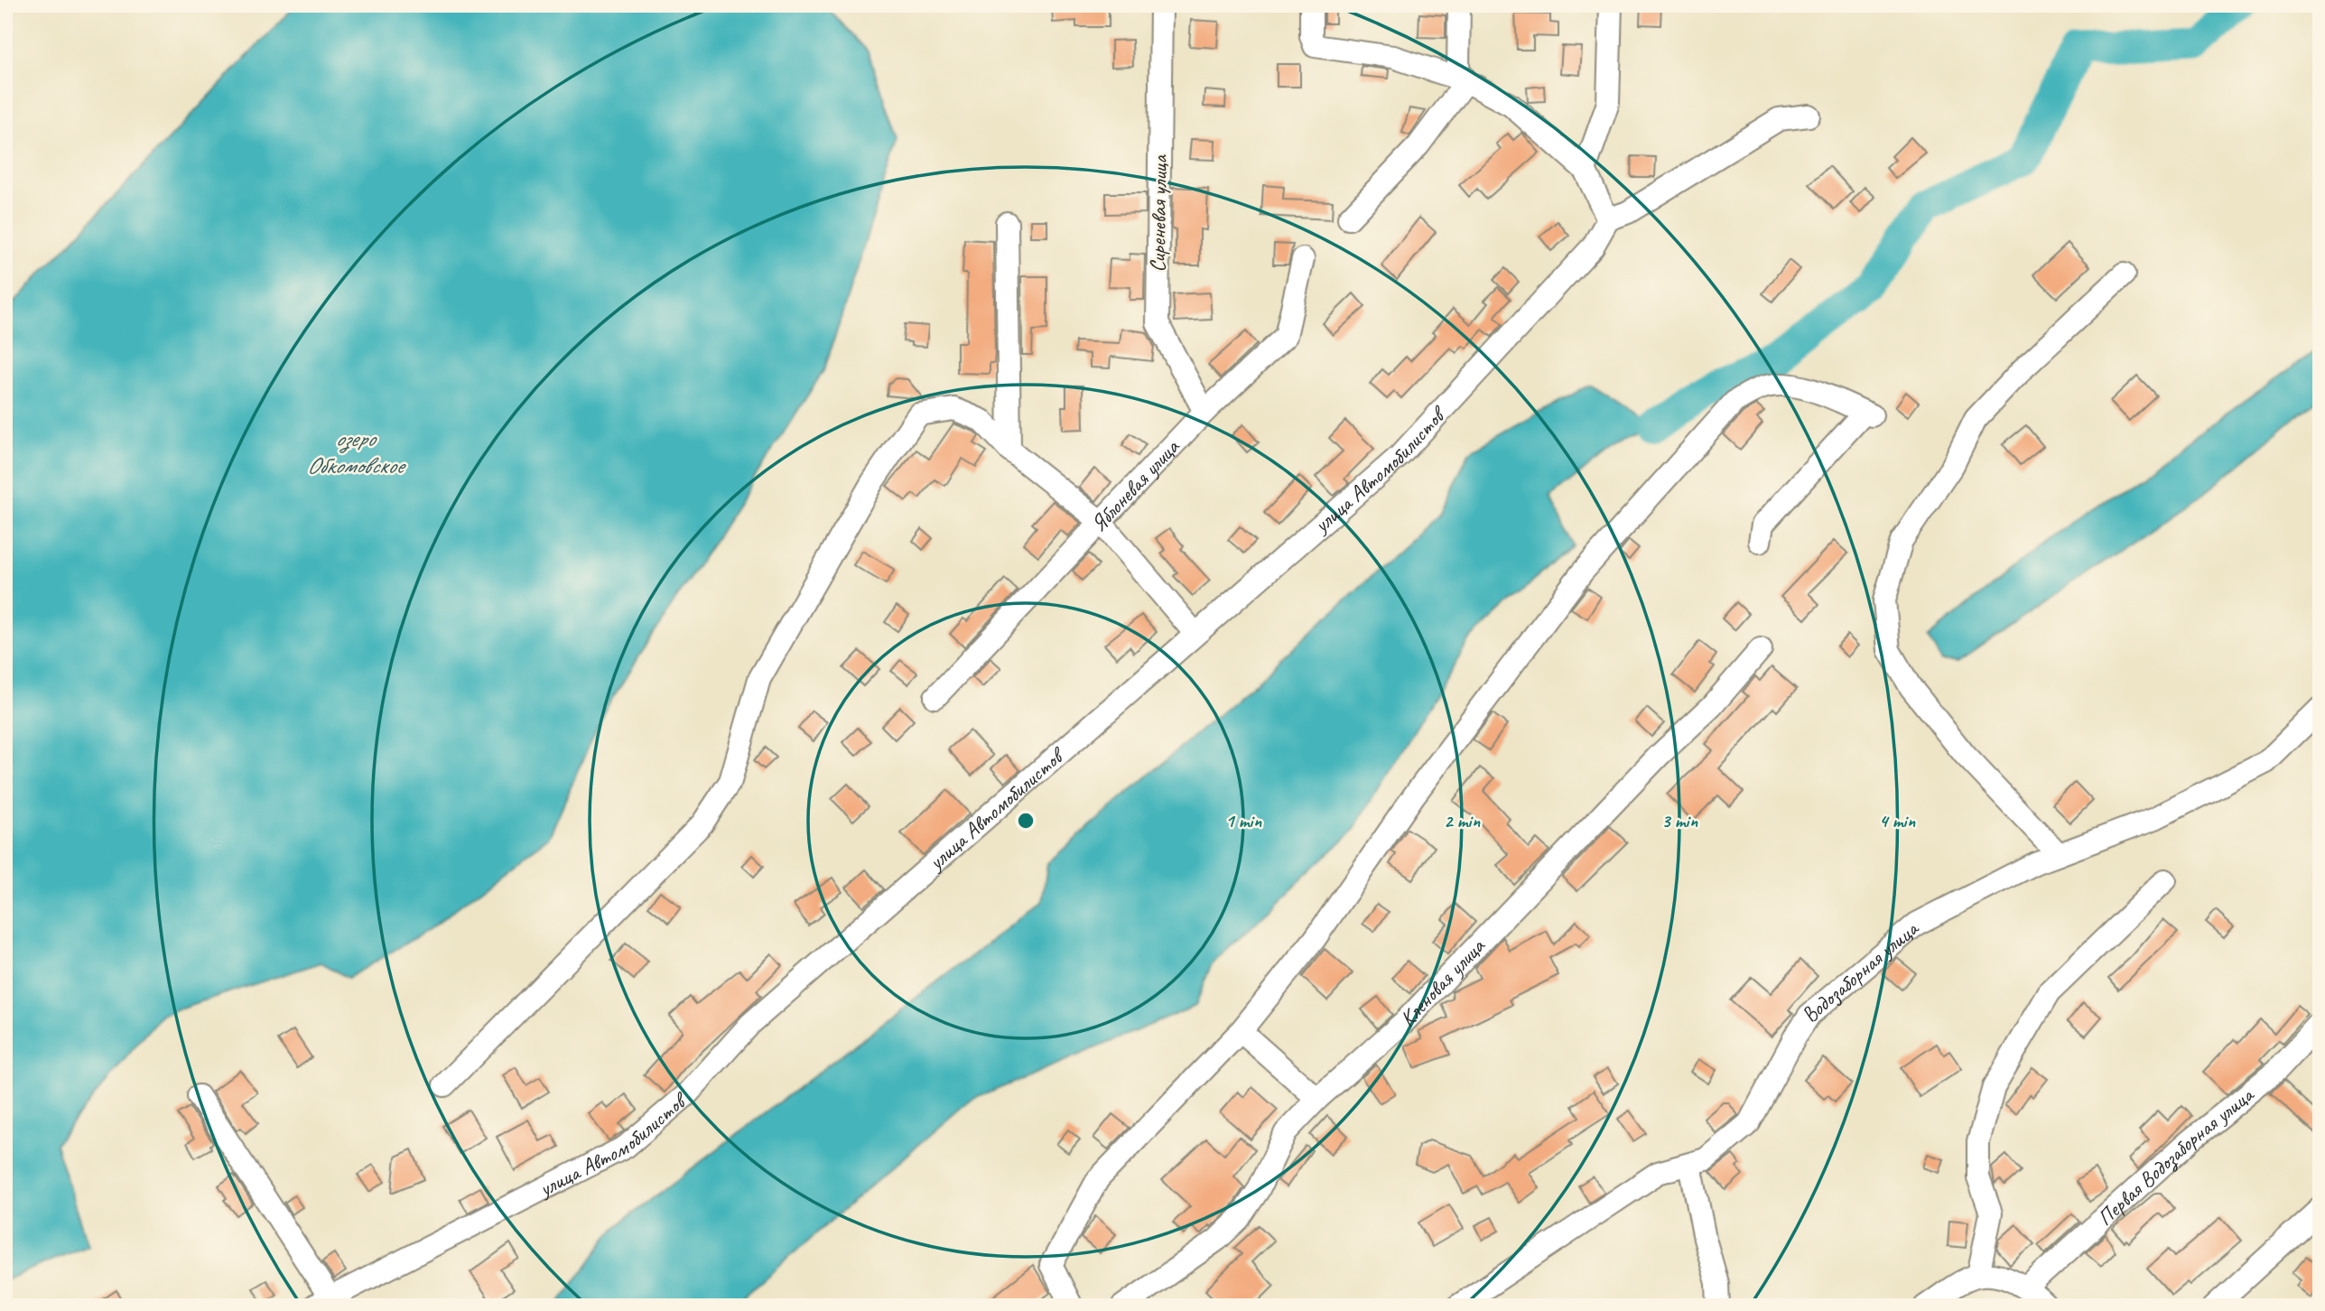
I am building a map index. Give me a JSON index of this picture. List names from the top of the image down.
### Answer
{
  "streets": {
    "street": [
      "Сиреневая улица",
      "улица Автомобилистов",
      "Яблоневая улица",
      "Водозаборная улица",
      "Кленовая улица",
      "Первая Водозаборная улица"
    ]
  },
  "crossings": [
    ["Сиреневая улица", "Яблоневая улица"]
  ],
  "water": ["озеро Обкомовское"],
  "rings": [
    "1 min",
    "2 min",
    "3 min",
    "4 min"
  ]
}
